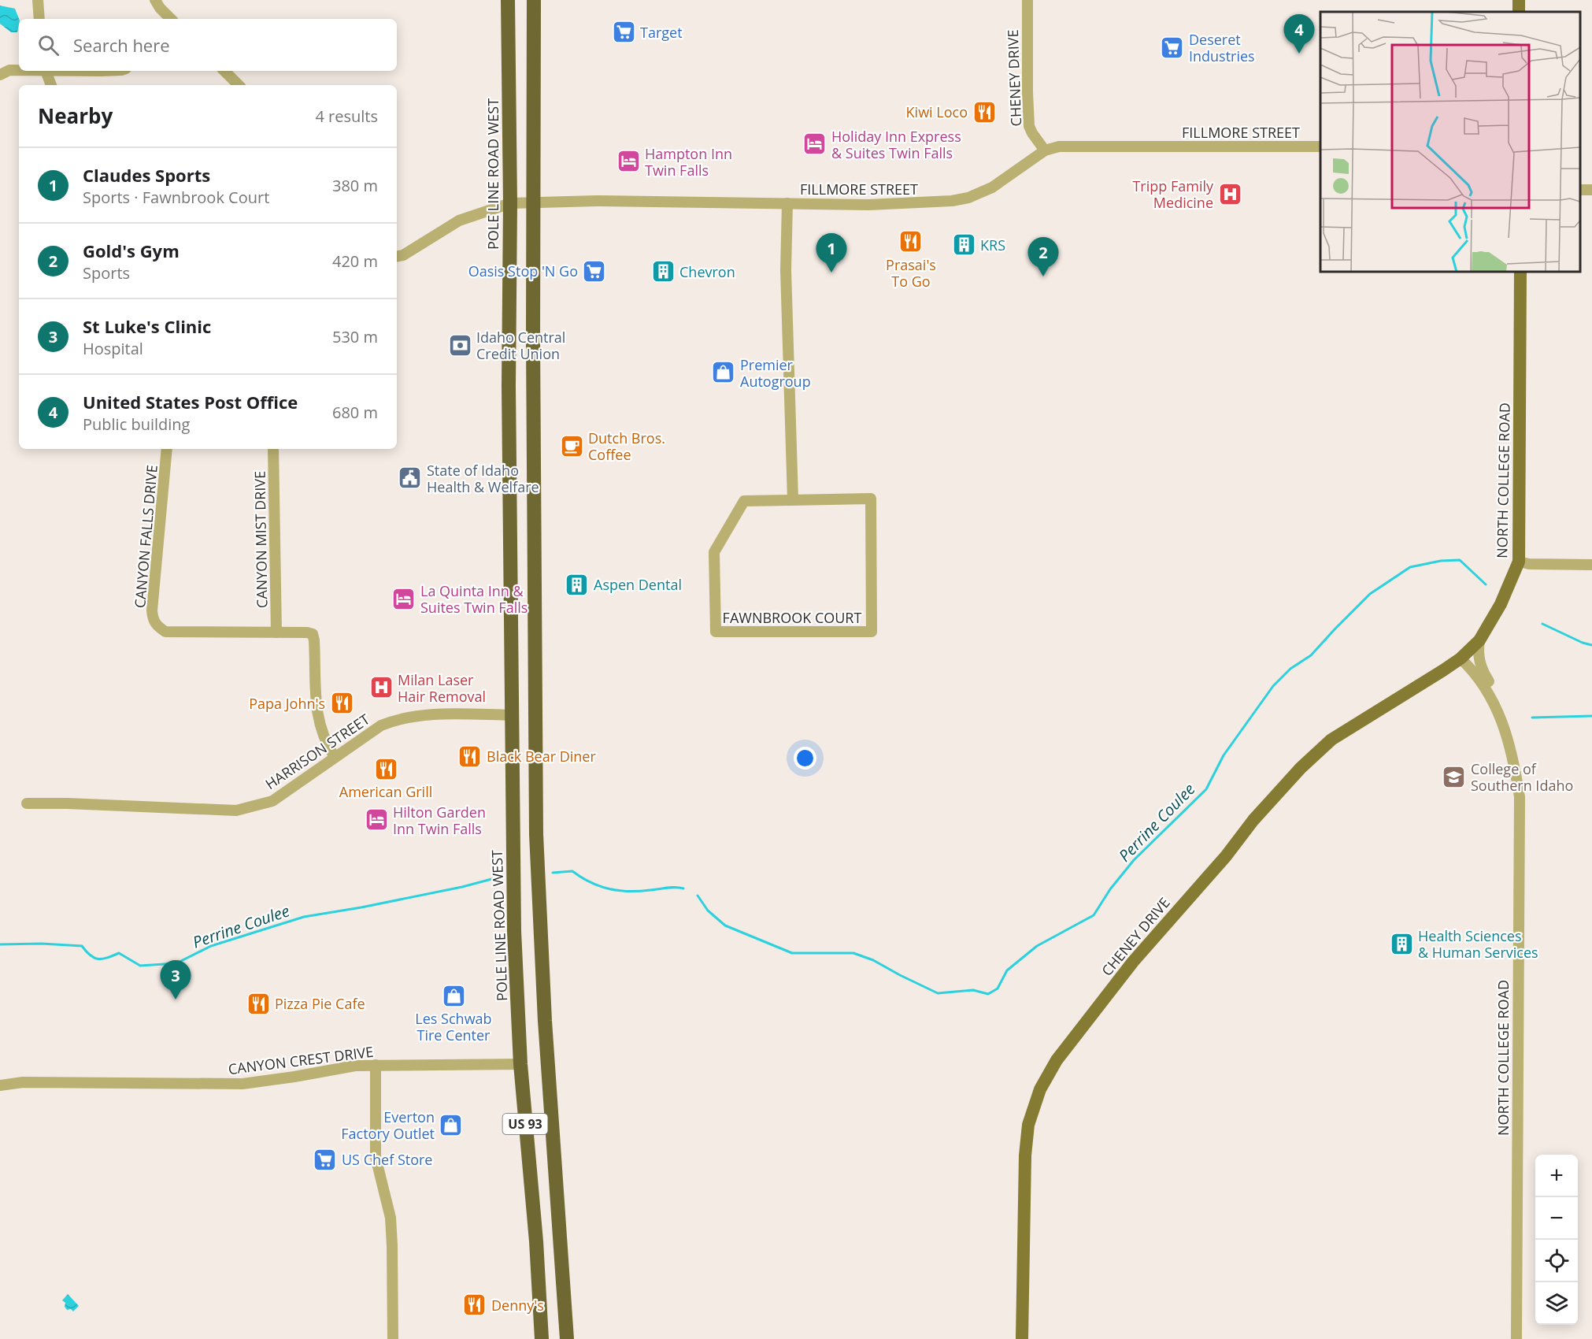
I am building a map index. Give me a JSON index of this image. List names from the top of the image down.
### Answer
{
  "streets": {
    "highway": ["POLE LINE ROAD WEST", "US 93"],
    "main road": ["CHENEY DRIVE", "NORTH COLLEGE ROAD"],
    "street": [
      "FILLMORE STREET",
      "CANYON FALLS DRIVE",
      "CANYON MIST DRIVE",
      "FAWNBROOK COURT",
      "HARRISON STREET",
      "CANYON CREST DRIVE"
    ]
  },
  "crossings": [
    ["CHENEY DRIVE", "FILLMORE STREET"],
    ["CHENEY DRIVE", "NORTH COLLEGE ROAD"],
    ["FILLMORE STREET", "POLE LINE ROAD WEST"],
    ["FILLMORE STREET", "US 93"],
    ["POLE LINE ROAD WEST", "HARRISON STREET"],
    ["POLE LINE ROAD WEST", "CANYON CREST DRIVE"],
    ["CANYON FALLS DRIVE", "CANYON MIST DRIVE"],
    ["CANYON FALLS DRIVE", "HARRISON STREET"]
  ],
  "water": ["Perrine Coulee"],
  "places": {
    "supermarket": [
      "Target",
      "Deseret Industries",
      "Oasis Stop 'N Go",
      "US Chef Store"
    ],
    "restaurant": [
      "Kiwi Loco",
      "Prasai's To Go",
      "Papa John's",
      "Black Bear Diner",
      "American Grill",
      "Pizza Pie Cafe",
      "Denny's"
    ],
    "hotel": [
      "Holiday Inn Express & Suites Twin Falls",
      "Hampton Inn Twin Falls",
      "La Quinta Inn & Suites Twin Falls",
      "Hilton Garden Inn Twin Falls"
    ],
    "hospital": ["Tripp Family Medicine", "Milan Laser Hair Removal"],
    "building": [
      "KRS",
      "Chevron",
      "Aspen Dental",
      "Health Sciences & Human Services"
    ],
    "bank": ["Idaho Central Credit Union"],
    "shop": ["Premier Autogroup", "Les Schwab Tire Center", "Everton Factory Outlet"],
    "cafe": ["Dutch Bros. Coffee"],
    "public building": ["State of Idaho Health & Welfare"],
    "school or university": ["College of Southern Idaho"]
  },
  "page": {
    "pins": [
      "4",
      "1",
      "2",
      "3"
    ],
    "search": "Search here",
    "heading": ["Nearby", "4 results"],
    "list": [
      {
        "mark": "1",
        "name": "Claudes Sports",
        "note": "Sports · Fawnbrook Court",
        "value": "380 m"
      },
      {
        "mark": "2",
        "name": "Gold's Gym",
        "note": "Sports",
        "value": "420 m"
      },
      {
        "mark": "3",
        "name": "St Luke's Clinic",
        "note": "Hospital",
        "value": "530 m"
      },
      {
        "mark": "4",
        "name": "United States Post Office",
        "note": "Public building",
        "value": "680 m"
      }
    ],
    "map_buttons": ["+", "−"]
  }
}
